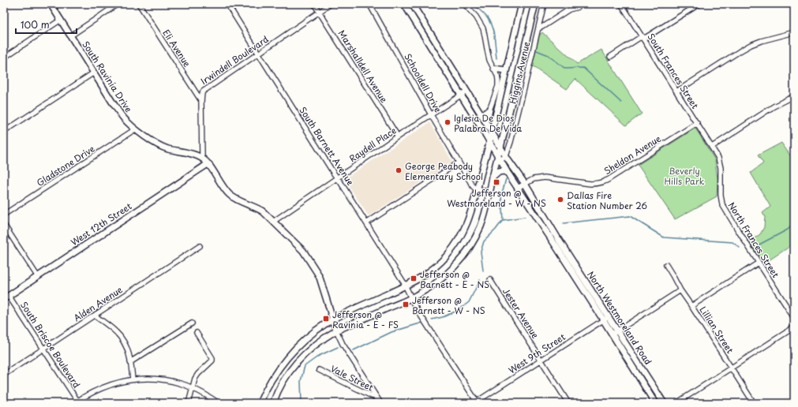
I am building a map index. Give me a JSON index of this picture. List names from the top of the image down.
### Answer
{
  "streets": {
    "main road": ["South Ravinia Drive", "West 12th Street", "North Westmoreland Road"],
    "street": [
      "Eli Avenue",
      "Irwindell Boulevard",
      "Marshalldell Avenue",
      "South Frances Street",
      "Higgins Avenue",
      "Schooldell Drive",
      "Raydell Place",
      "South Barnett Avenue",
      "Sheldon Avenue",
      "Gladstone Drive",
      "North Frances Street",
      "Alden Avenue",
      "Jester Avenue",
      "Lillian Street",
      "South Briscoe Boulevard",
      "West 9th Street",
      "Vale Street"
    ]
  },
  "crossings": [
    ["Eli Avenue", "Irwindell Boulevard"],
    ["Irwindell Boulevard", "Marshalldell Avenue"],
    ["Irwindell Boulevard", "South Ravinia Drive"],
    ["Irwindell Boulevard", "South Barnett Avenue"],
    ["Marshalldell Avenue", "Raydell Place"],
    ["South Frances Street", "Sheldon Avenue"],
    ["South Frances Street", "North Frances Street"],
    ["South Ravinia Drive", "Gladstone Drive"],
    ["Schooldell Drive", "Raydell Place"],
    ["Raydell Place", "South Barnett Avenue"],
    ["South Barnett Avenue", "West 9th Street"],
    ["West 12th Street", "South Briscoe Boulevard"],
    ["Alden Avenue", "South Briscoe Boulevard"],
    ["Jester Avenue", "West 9th Street"],
    ["North Westmoreland Road", "West 9th Street"]
  ],
  "parks": ["Beverly Hills Park"],
  "places": {
    "other": ["Iglesia De Dios Palabra De Vida", "George Peabody Elementary School", "Dallas Fire Station Number 26"],
    "transit": [
      "Jefferson @ Westmoreland - W - NS",
      "Jefferson @ Barnett - E - NS",
      "Jefferson @ Barnett - W - NS",
      "Jefferson @ Ravinia - E - FS"
    ]
  },
  "scale_bar": "100 m"
}
